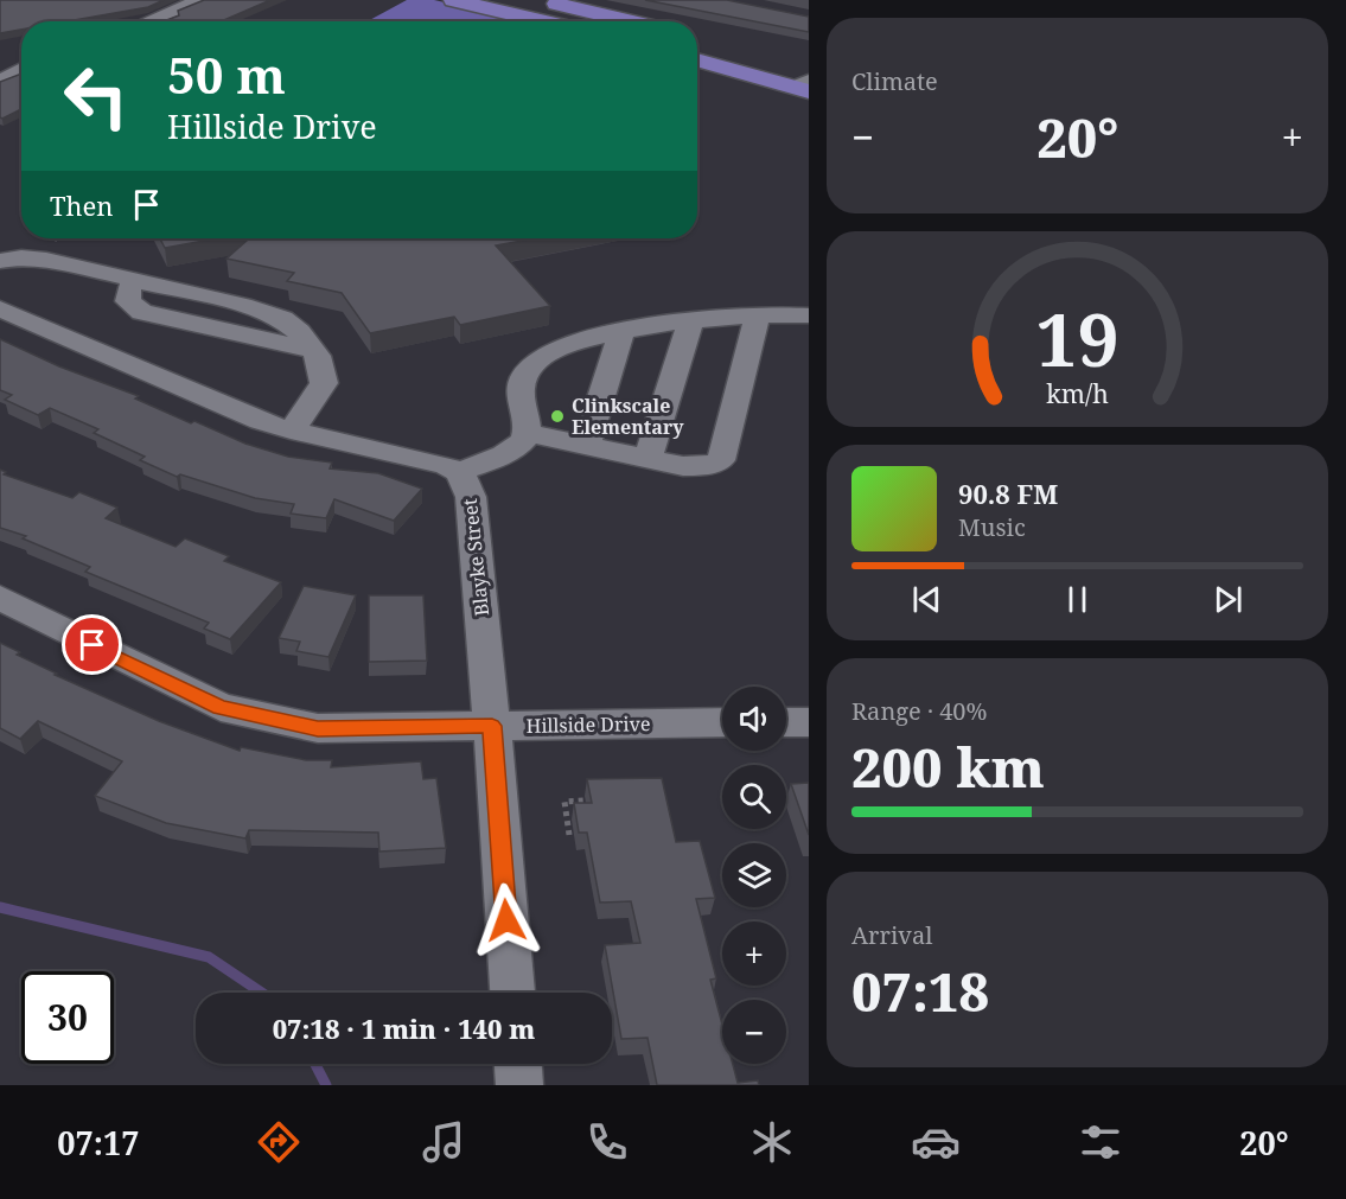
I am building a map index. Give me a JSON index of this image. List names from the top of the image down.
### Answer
{
  "streets": {
    "street": ["Blayke Street", "Hillside Drive"]
  },
  "crossings": [
    ["Blayke Street", "Hillside Drive"]
  ],
  "places": ["Clinkscale Elementary"],
  "page": {
    "tile": [
      "Climate",
      ["Range · 40%", "200 km"],
      ["Arrival", "07:18"]
    ],
    "turn": ["50 m", "Hillside Drive"],
    "heat": ["−", "20°", "+"],
    "then": "Then",
    "song": ["90.8 FM", "Music"],
    "map_buttons": ["+", "−"],
    "limit": "30",
    "trip": "07:18 · 1 min · 140 m",
    "tabs": ["07:17", "20°"],
    "gauge": ["19", "km/h"]
  }
}
